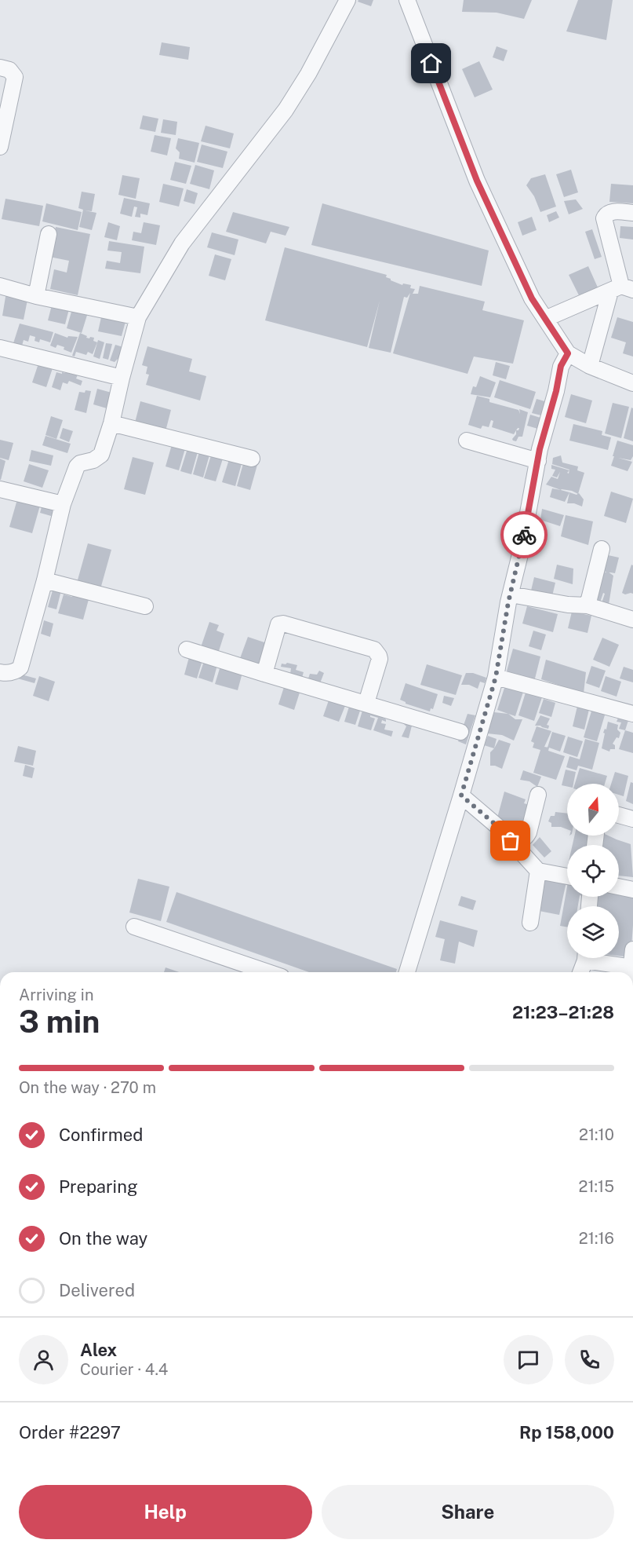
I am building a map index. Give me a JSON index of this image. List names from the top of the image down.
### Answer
{
  "north": "top",
  "page": {
    "heading": ["3 min", "Arriving in", "21:23–21:28"],
    "panel": [
      "Alex",
      "Courier · 4.4",
      "Order #2297",
      "Rp 158,000"
    ],
    "bar": "On the way · 270 m",
    "list": [
      ["Confirmed", "21:10"],
      ["Preparing", "21:15"],
      ["On the way", "21:16"],
      "Delivered"
    ],
    "buttons": ["Help", "Share"]
  }
}
